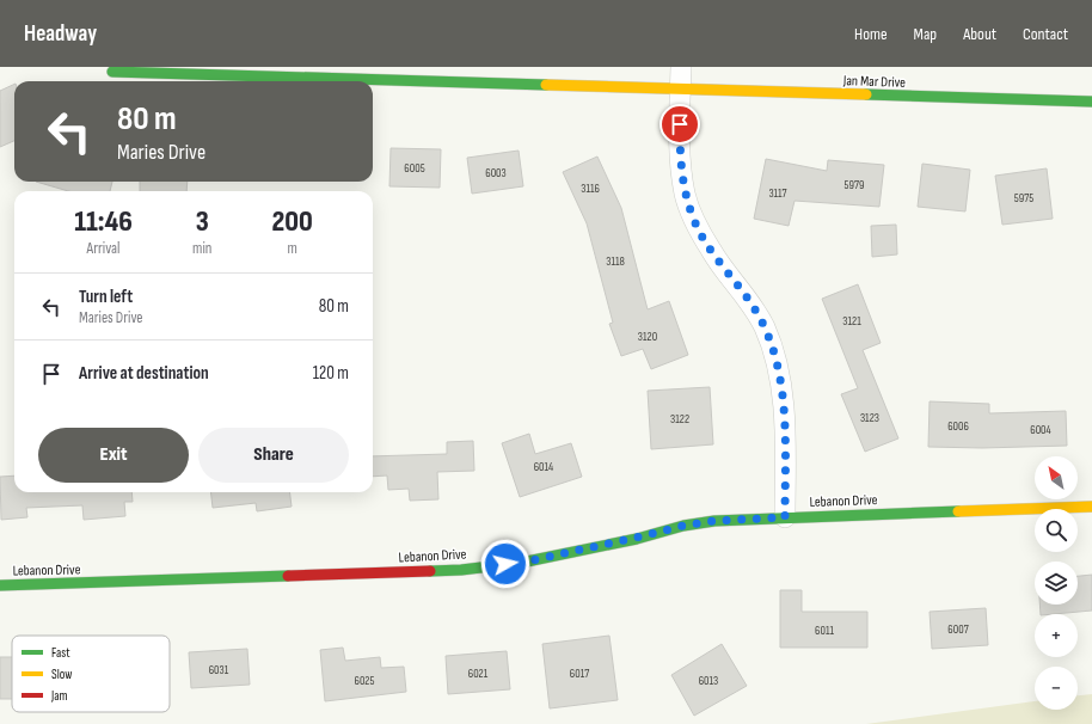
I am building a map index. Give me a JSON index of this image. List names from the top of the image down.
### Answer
{
  "streets": {
    "street": ["Jan Mar Drive", "Lebanon Drive"]
  },
  "house_numbers": [
    "6005",
    "6003",
    "5979",
    "3116",
    "3117",
    "5975",
    "3118",
    "3121",
    "3120",
    "3123",
    "3122",
    "6006",
    "6004",
    "6014",
    "6007",
    "6011",
    "6031",
    "6021",
    "6017",
    "6025",
    "6013"
  ],
  "legend": ["Fast", "Slow", "Jam"],
  "north": "top left",
  "page": {
    "header": "Headway",
    "nav": [
      "Home",
      "Map",
      "About",
      "Contact"
    ],
    "turn": ["80 m", "Maries Drive"],
    "eta": [
      "11:46",
      "Arrival",
      "3",
      "min",
      "200",
      "m"
    ],
    "list": [
      {
        "name": "Turn left",
        "note": "Maries Drive",
        "value": "80 m"
      },
      {
        "name": "Arrive at destination",
        "value": "120 m"
      }
    ],
    "buttons": ["Exit", "Share"],
    "map_buttons": ["+", "−"]
  }
}
